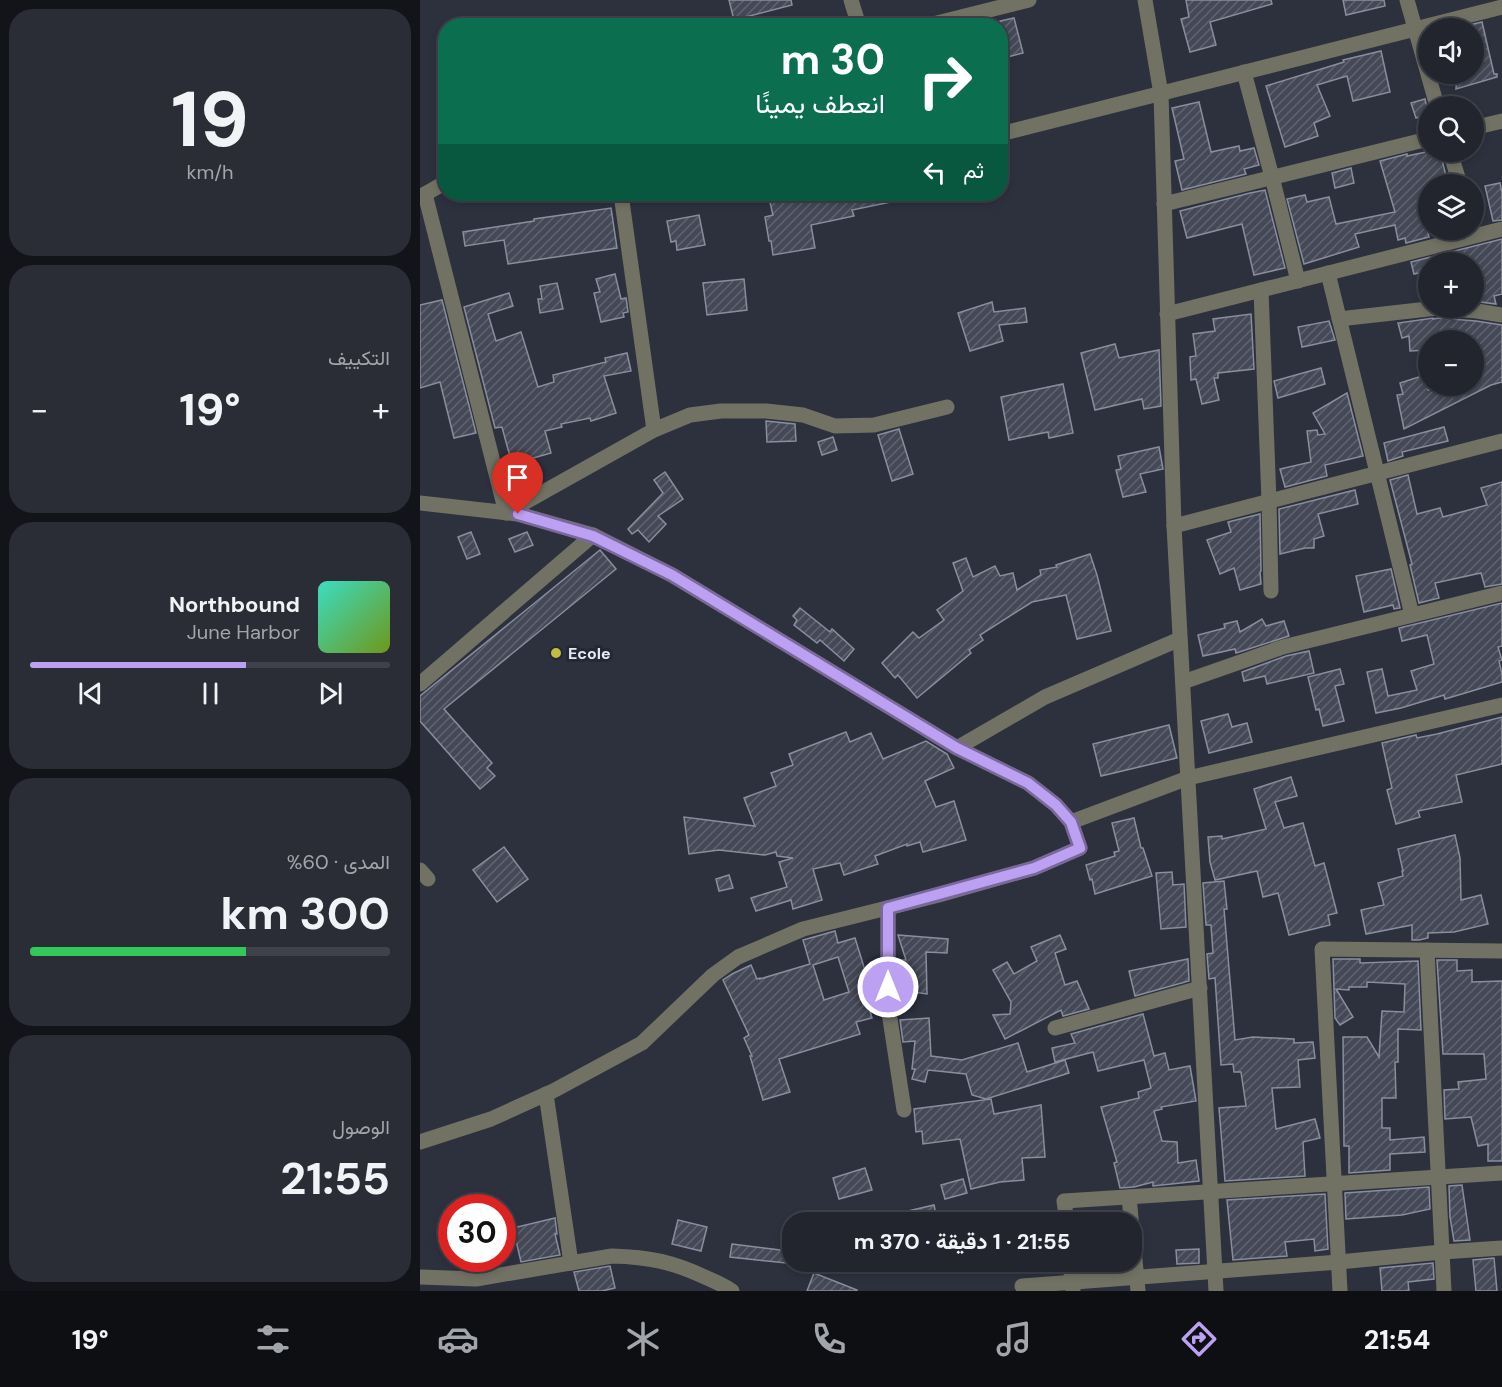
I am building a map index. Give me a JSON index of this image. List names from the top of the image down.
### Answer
{
  "places": ["Ecole"],
  "page": {
    "tile": [
      ["19", "km/h"],
      "التكييف",
      ["المدى · 60%", "300 km"],
      ["الوصول", "21:55"]
    ],
    "map_buttons": ["+", "−"],
    "turn": ["30 m", "انعطف يمينًا"],
    "then": "ثم",
    "heat": ["−", "19°", "+"],
    "song": ["Northbound", "June Harbor"],
    "limit": "30",
    "trip": "21:55 · 1 دقيقة · 370 m",
    "tabs": ["21:54", "19°"]
  }
}
